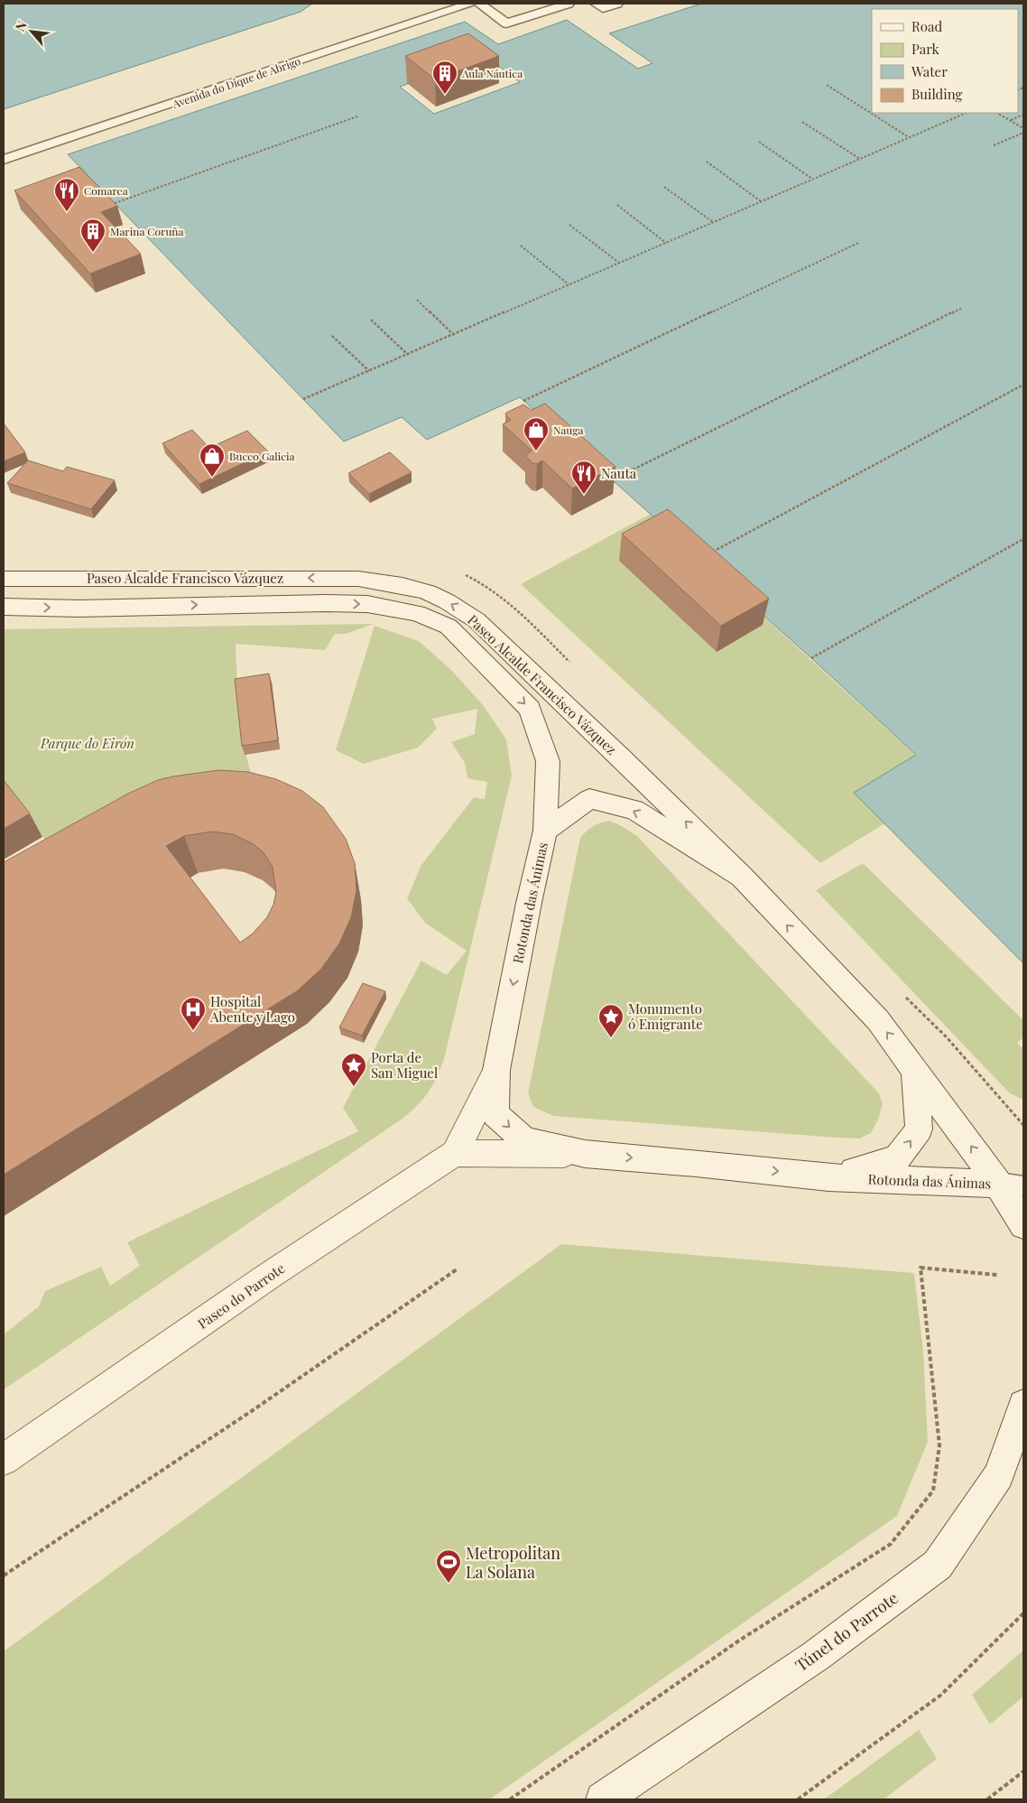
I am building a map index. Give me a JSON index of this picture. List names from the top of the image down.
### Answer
{
  "streets": {
    "main road": [
      "Paseo Alcalde Francisco Vázquez",
      "Rotonda das Ánimas",
      "Paseo do Parrote",
      "Túnel do Parrote"
    ],
    "lane": ["Avenida do Dique de Abrigo"]
  },
  "crossings": [
    ["Paseo Alcalde Francisco Vázquez", "Rotonda das Ánimas"]
  ],
  "parks": ["Parque do Eirón"],
  "places": {
    "building": ["Aula Náutica", "Marina Coruña"],
    "restaurant": ["Comarea", "Nauta"],
    "shop": ["Nauga", "Buceo Galicia"],
    "hospital": ["Hospital Abente y Lago"],
    "place": ["Monumento ó Emigrante", "Porta de San Miguel"],
    "sports": ["Metropolitan La Solana"]
  },
  "legend": [
    "Road",
    "Park",
    "Water",
    "Building"
  ],
  "north": "top left"
}
